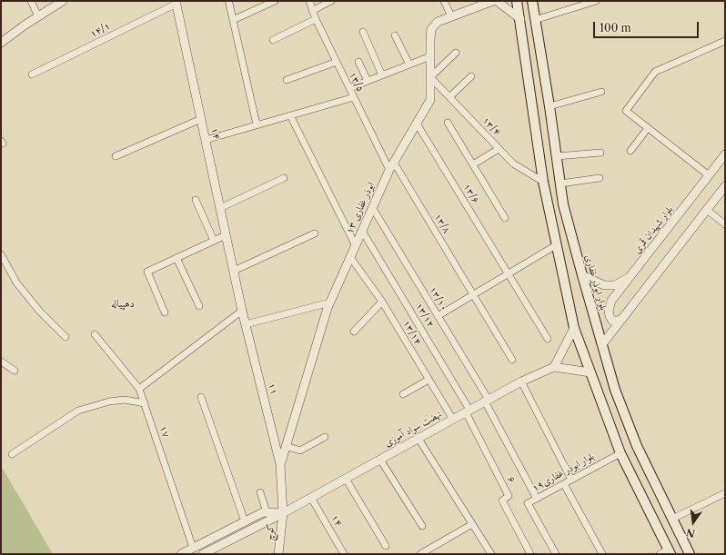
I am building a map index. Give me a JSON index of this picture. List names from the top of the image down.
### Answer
{
  "streets": {
    "main road": ["بلوار ابوذر غفاری"],
    "street": [
      "۱۴/۱",
      "۱۳/۵",
      "۱۳/۴",
      "۱۴",
      "۱۳/۶",
      "۱۳ ابوذر غفاری",
      "۱۳/۸",
      "بلوار شهیدان قمری",
      "۱۳/۱۰",
      "۱۳/۱۲",
      "۱۳/۱۴",
      "۱۱",
      "نهضت سواد آموزی",
      "۱۷",
      "بلوار ابوذر غفاری۱۹",
      "۶",
      "کوچ"
    ]
  },
  "crossings": [
    ["۱۴/۱", "۱۴"],
    ["۱۳/۵", "۱۳ ابوذر غفاری"],
    ["۱۳/۵", "۱۳/۸"],
    ["۱۳/۴", "۱۳ ابوذر غفاری"],
    ["۱۴", "۱۱"],
    ["۱۴", "نهضت سواد آموزی"],
    ["۱۳/۶", "۱۳ ابوذر غفاری"],
    ["۱۳ ابوذر غفاری", "۱۳/۸"],
    ["۱۳ ابوذر غفاری", "۱۳/۱۰"],
    ["۱۳ ابوذر غفاری", "۱۳/۱۲"],
    ["۱۳ ابوذر غفاری", "۱۳/۱۴"],
    ["۱۳ ابوذر غفاری", "۱۱"],
    ["بلوار شهیدان قمری", "بلوار ابوذر غفاری"],
    ["۱۳/۱۰", "نهضت سواد آموزی"],
    ["۱۳/۱۰", "بلوار ابوذر غفاری۱۹"],
    ["۱۳/۱۲", "نهضت سواد آموزی"],
    ["۱۳/۱۲", "۶"],
    ["۱۳/۱۴", "نهضت سواد آموزی"],
    ["۱۱", "نهضت سواد آموزی"],
    ["۱۱", "کوچ"],
    ["نهضت سواد آموزی", "۶"],
    ["نهضت سواد آموزی", "کوچ"]
  ],
  "districts": ["دهپیاله"],
  "scale_bar": "100 m",
  "north": "bottom"
}
